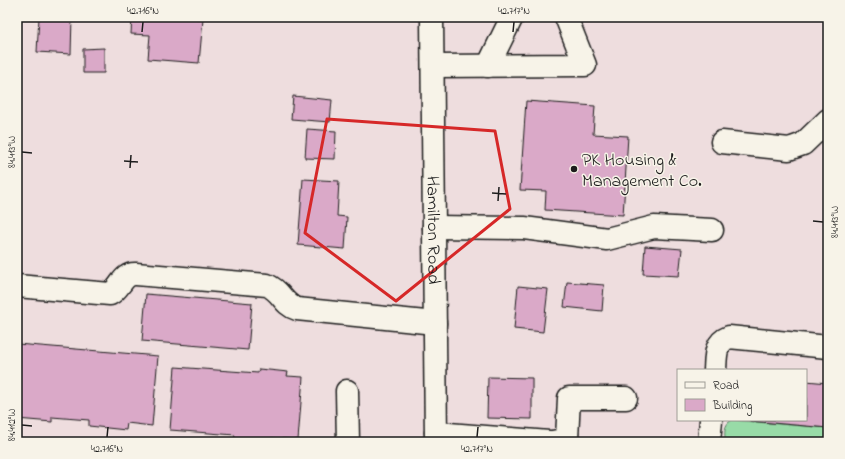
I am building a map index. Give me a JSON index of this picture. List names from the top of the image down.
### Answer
{
  "streets": {
    "street": ["Hamilton Road"]
  },
  "places": ["PK Housing & Management Co."],
  "legend": ["Road", "Building"],
  "coordinates": [
    "42.716°N",
    "42.717°N",
    "84.413°W",
    "84.412°W"
  ]
}
